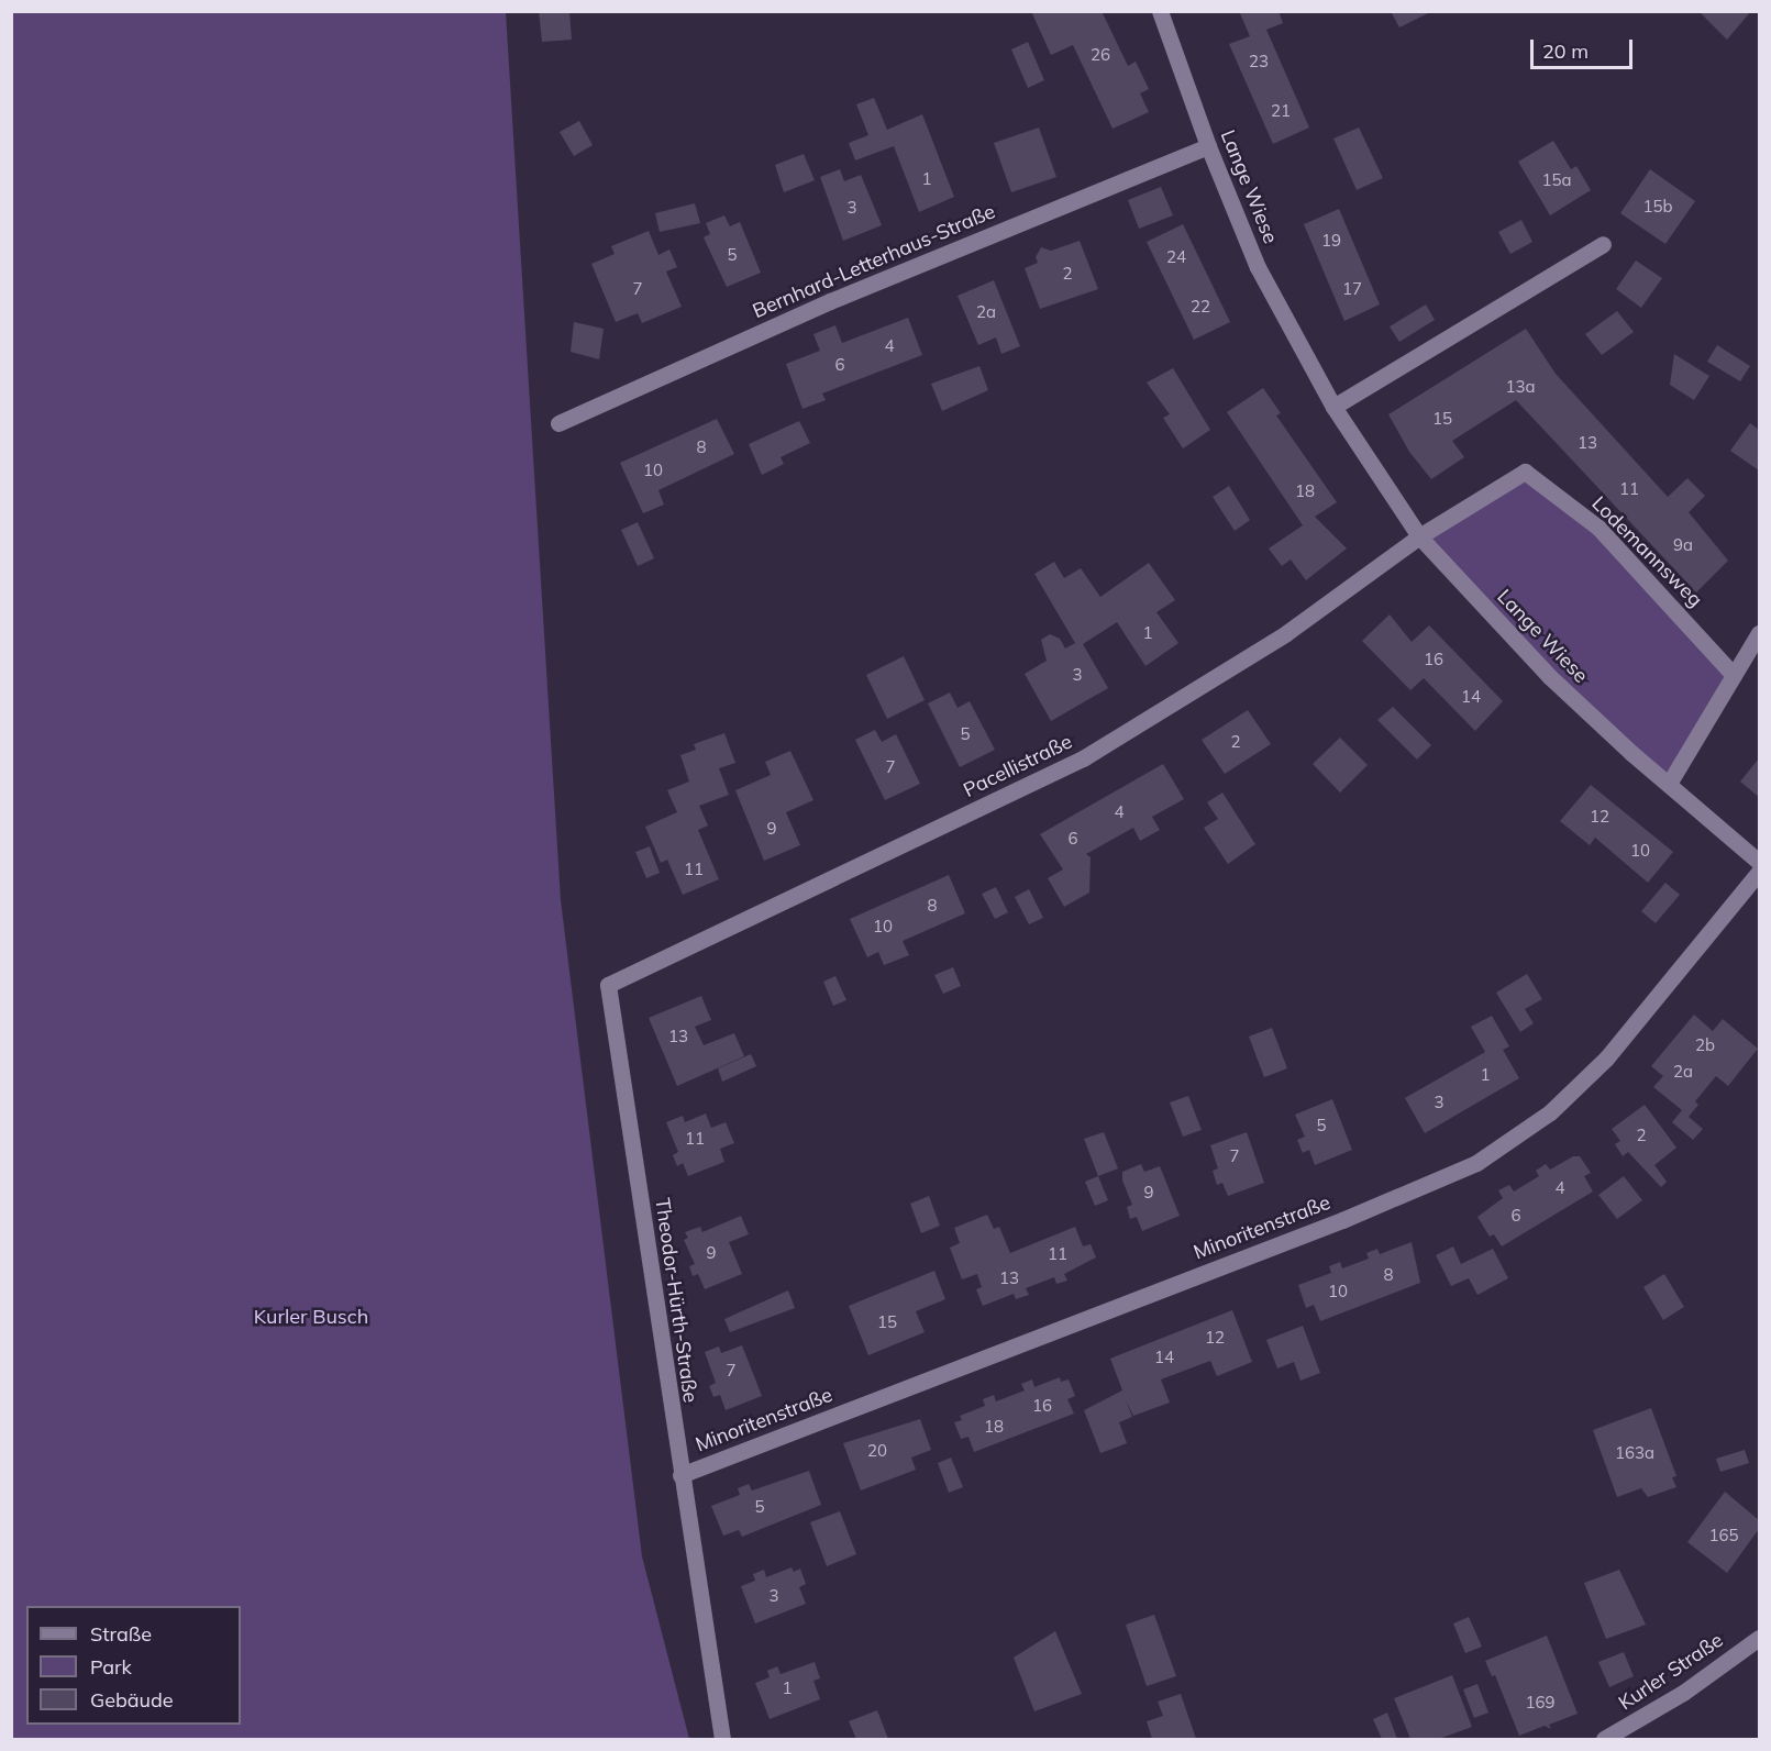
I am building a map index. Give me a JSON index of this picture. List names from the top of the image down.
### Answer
{
  "streets": {
    "street": [
      "Lange Wiese",
      "Bernhard-Letterhaus-Straße",
      "Lodemannsweg",
      "Pacellistraße",
      "Minoritenstraße",
      "Theodor-Hürth-Straße",
      "Kurler Straße"
    ]
  },
  "crossings": [
    ["Lange Wiese", "Bernhard-Letterhaus-Straße"],
    ["Lange Wiese", "Lodemannsweg"],
    ["Lange Wiese", "Pacellistraße"],
    ["Lodemannsweg", "Pacellistraße"],
    ["Pacellistraße", "Theodor-Hürth-Straße"],
    ["Minoritenstraße", "Theodor-Hürth-Straße"]
  ],
  "parks": ["Kurler Busch"],
  "house_numbers": [
    "26",
    "23",
    "21",
    "1",
    "15a",
    "15b",
    "3",
    "19",
    "5",
    "24",
    "2",
    "7",
    "17",
    "22",
    "2a",
    "4",
    "6",
    "13a",
    "15",
    "13",
    "8",
    "10",
    "11",
    "18",
    "9a",
    "1",
    "16",
    "3",
    "14",
    "5",
    "2",
    "7",
    "4",
    "12",
    "9",
    "6",
    "10",
    "11",
    "8",
    "10",
    "13",
    "2b",
    "2a",
    "1",
    "3",
    "5",
    "2",
    "11",
    "7",
    "4",
    "9",
    "6",
    "9",
    "11",
    "8",
    "13",
    "10",
    "15",
    "12",
    "14",
    "7",
    "16",
    "18",
    "20",
    "163a",
    "5",
    "165",
    "3",
    "1",
    "169"
  ],
  "legend": ["Straße", "Park", "Gebäude"],
  "scale_bar": "20 m"
}
